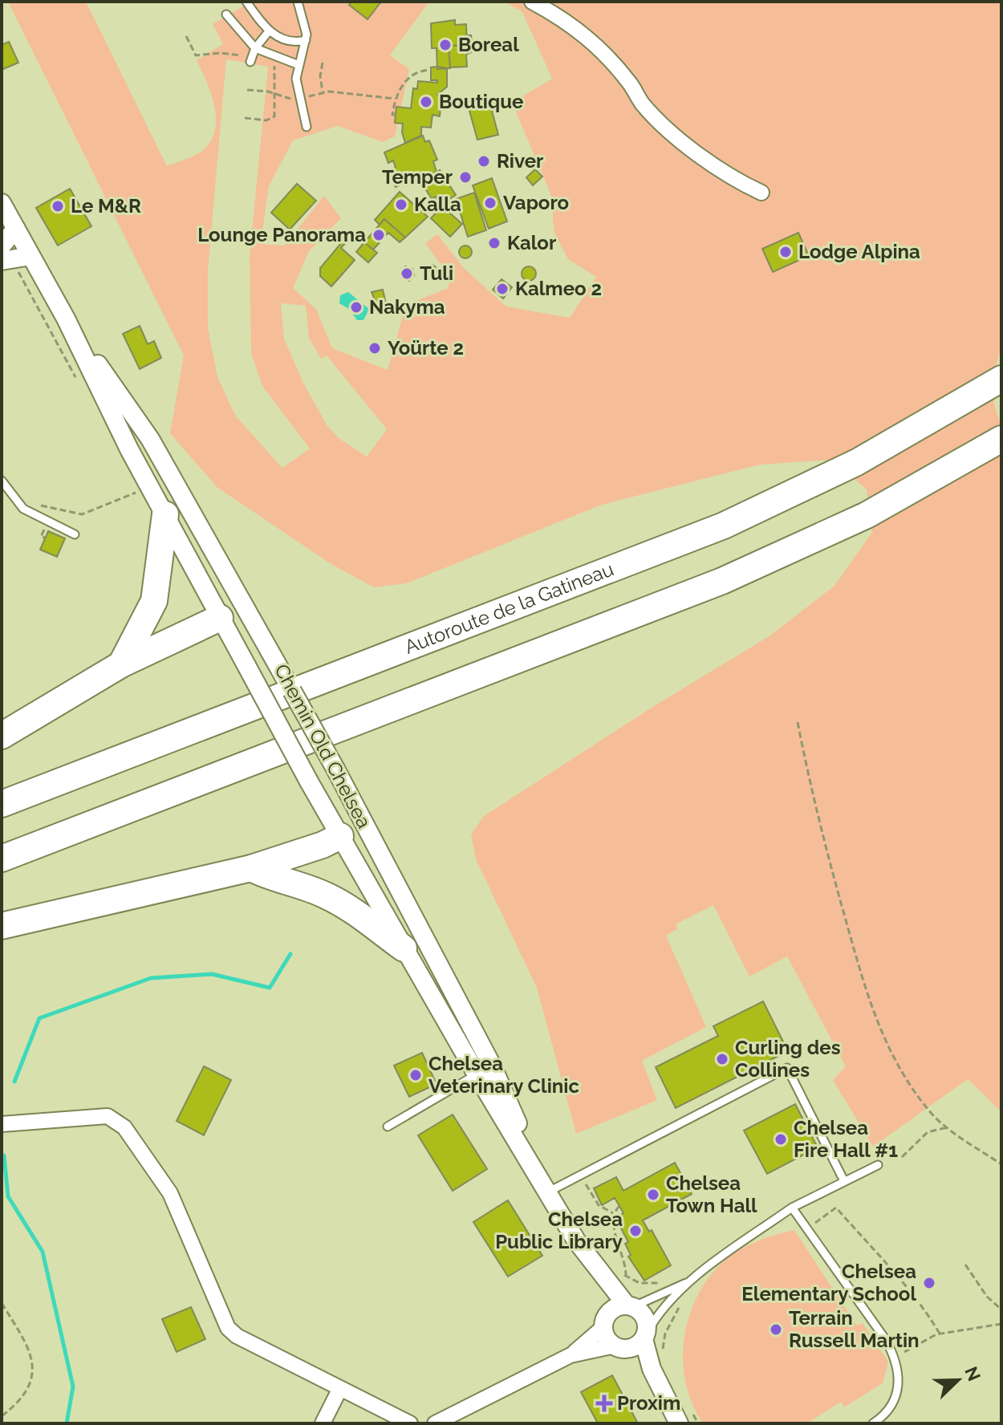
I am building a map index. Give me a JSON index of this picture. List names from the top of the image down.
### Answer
{
  "streets": {
    "highway": ["Autoroute de la Gatineau"],
    "street": ["Chemin Old Chelsea"]
  },
  "places": {
    "other": [
      "Boreal",
      "Boutique",
      "River",
      "Temper",
      "Vaporo",
      "Kalla",
      "Le M&R",
      "Lounge Panorama",
      "Kalor",
      "Lodge Alpina",
      "Tuli",
      "Kalmeo 2",
      "Nakyma",
      "Yoürte 2",
      "Curling des Collines",
      "Chelsea Veterinary Clinic",
      "Chelsea Fire Hall #1",
      "Chelsea Town Hall",
      "Chelsea Public Library",
      "Chelsea Elementary School",
      "Terrain Russell Martin"
    ],
    "health": ["Proxim"]
  },
  "north": "top right"
}
